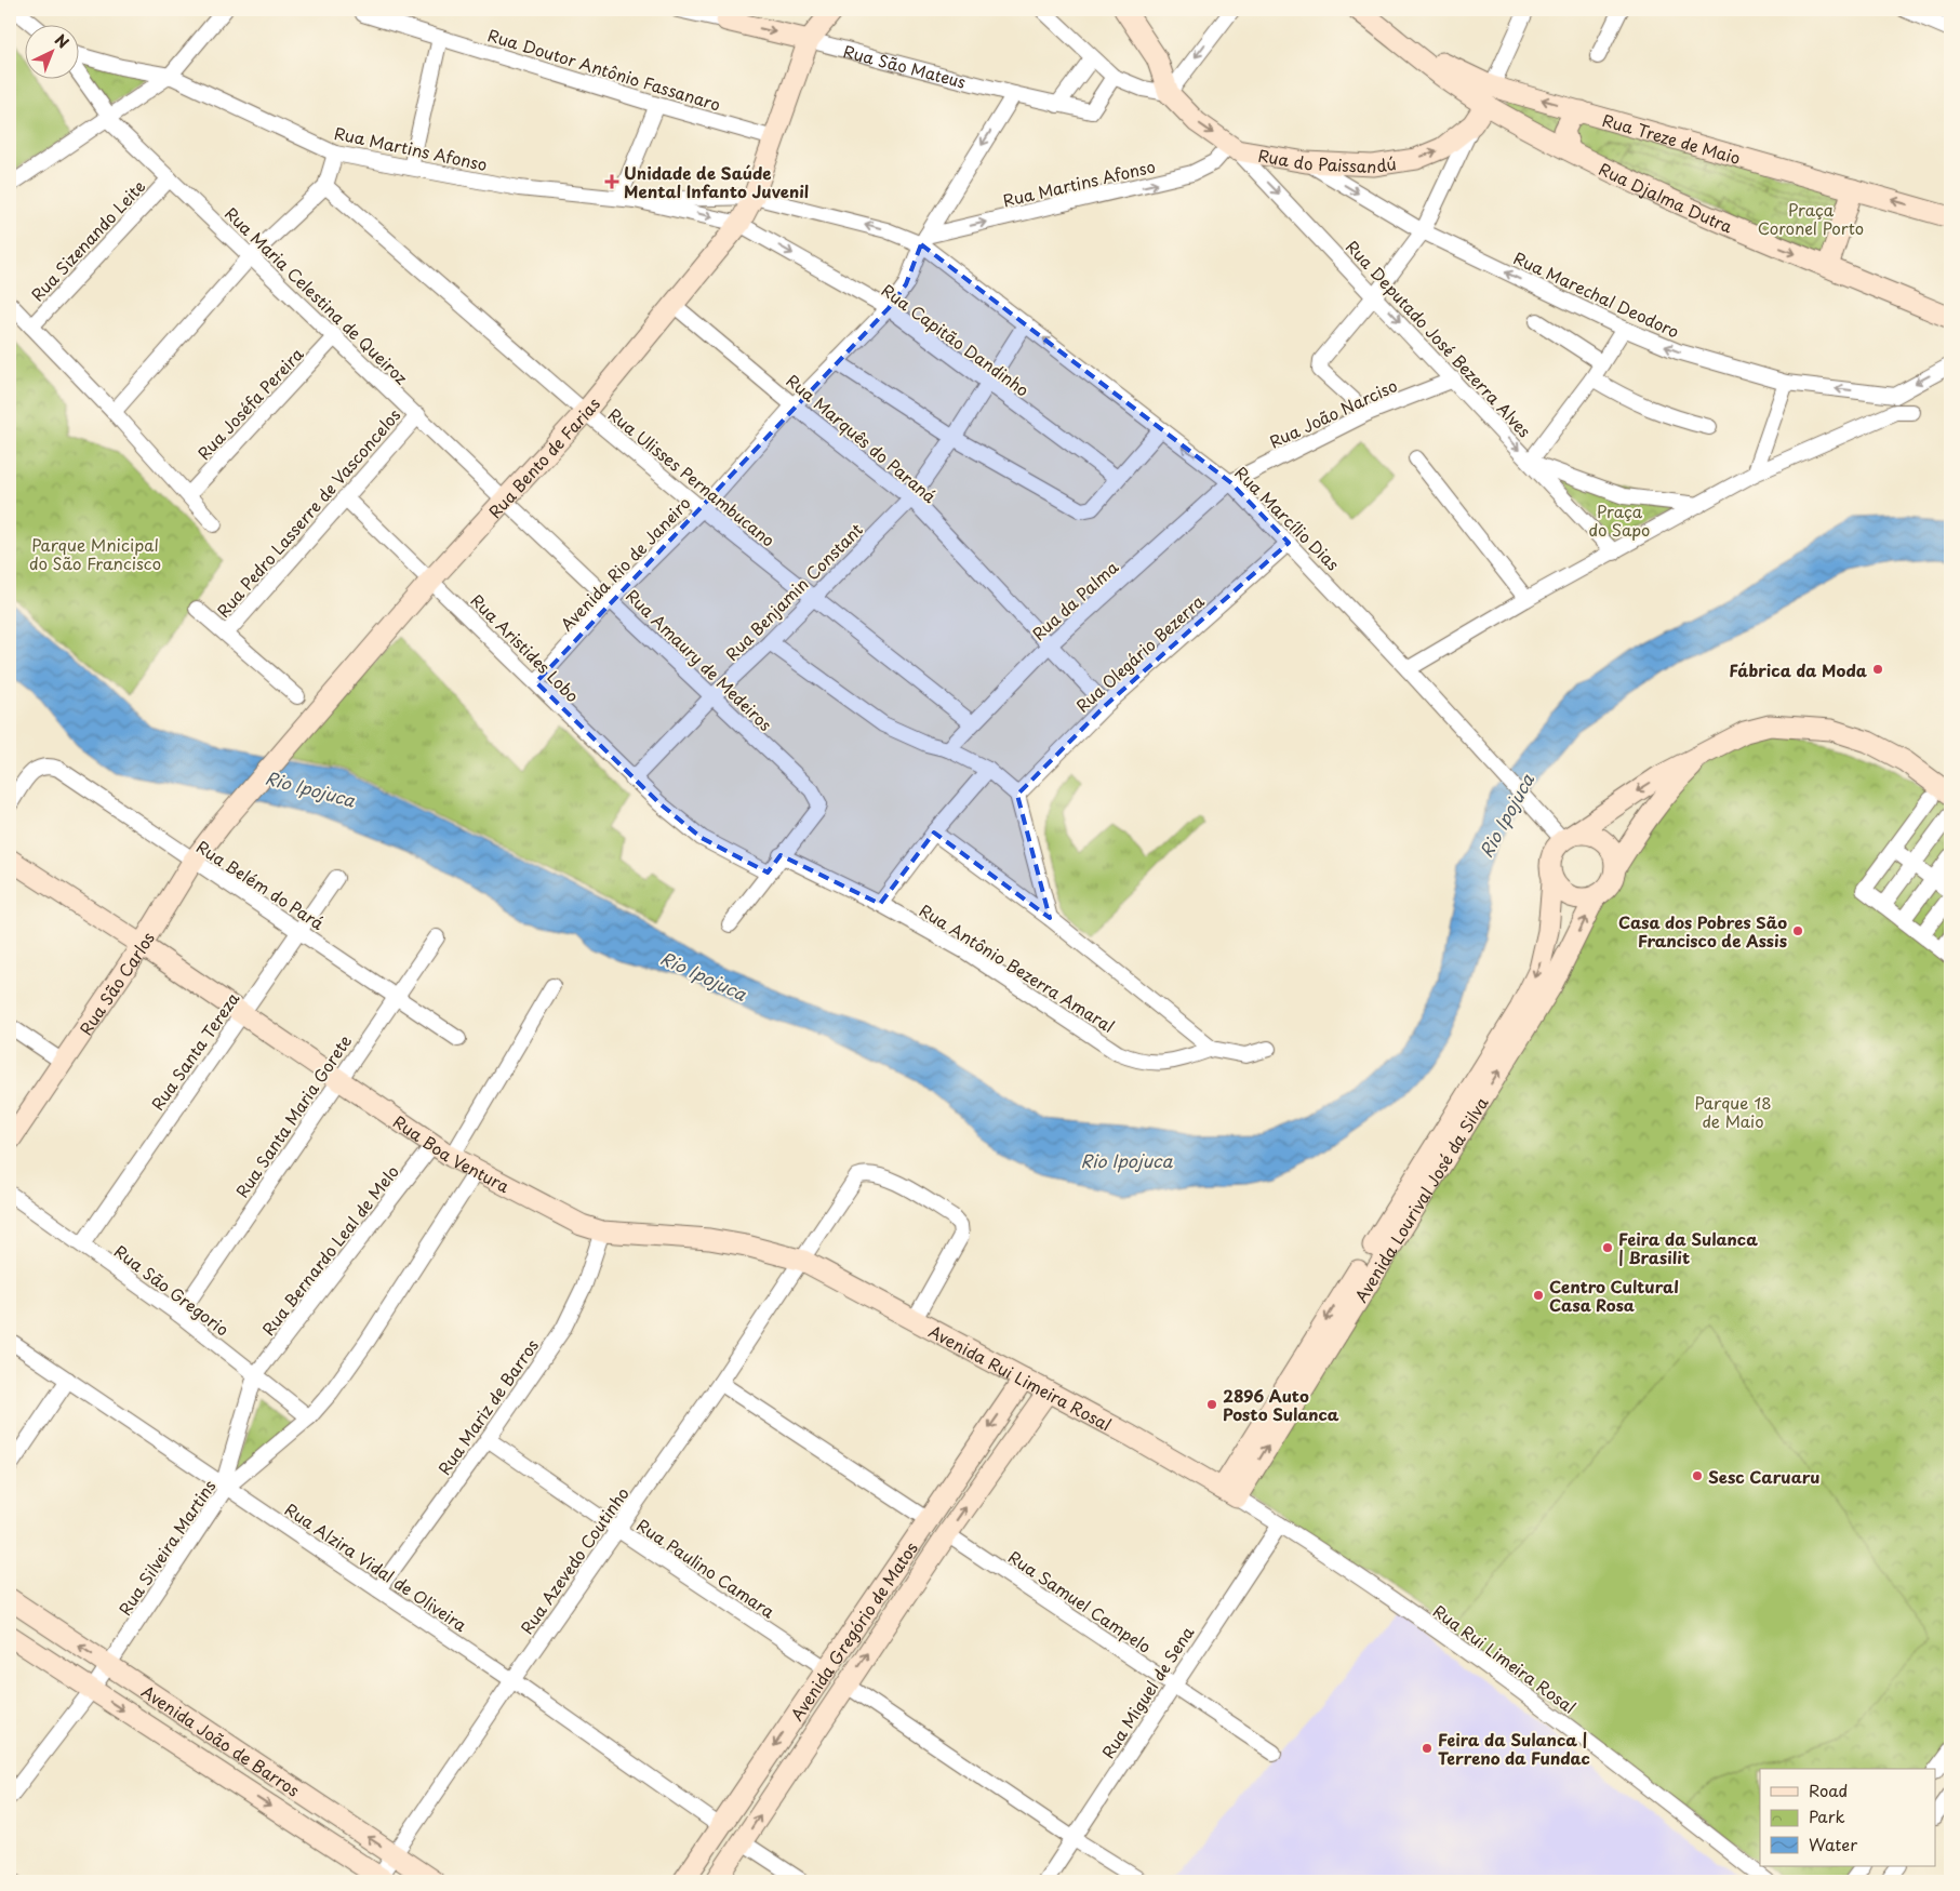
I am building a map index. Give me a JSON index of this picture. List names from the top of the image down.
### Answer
{
  "streets": {
    "street": [
      "Rua São Mateus",
      "Rua Doutor Antônio Fassanaro",
      "Rua Treze de Maio",
      "Rua Martins Afonso",
      "Rua do Paissandú",
      "Rua Djalma Dutra",
      "Rua Sizenando Leite",
      "Rua Marechal Deodoro",
      "Rua Maria Celestina de Queiroz",
      "Rua Deputado José Bezerra Alves",
      "Rua Capitão Dandinho",
      "Rua Joséfa Pereira",
      "Rua João Narciso",
      "Rua Marquês do Paraná",
      "Rua Bento de Farias",
      "Rua Ulisses Pernambucano",
      "Rua Pedro Lasserre de Vasconcelos",
      "Rua Marcílio Dias",
      "Avenida Rio de Janeiro",
      "Rua Benjamin Constant",
      "Rua da Palma",
      "Rua Aristides Lobo",
      "Rua Olegário Bezerra",
      "Rua Amaury de Medeiros",
      "Rua Belém do Pará",
      "Rua Antônio Bezerra Amaral",
      "Rua São Carlos",
      "Rua Santa Tereza",
      "Rua Santa Maria Gorete",
      "Rua Boa Ventura",
      "Avenida Lourival José da Silva",
      "Rua Bernardo Leal de Melo",
      "Rua São Gregorio",
      "Avenida Rui Limeira Rosal",
      "Rua Mariz de Barros",
      "Rua Silveira Martins",
      "Rua Azevedo Coutinho",
      "Rua Alzira Vidal de Oliveira",
      "Rua Paulino Camara",
      "Rua Samuel Campelo",
      "Avenida Gregório de Matos",
      "Rua Rui Limeira Rosal",
      "Rua Miguel de Sena",
      "Avenida João de Barros"
    ]
  },
  "crossings": [
    ["Rua São Mateus", "Rua Bento de Farias"],
    ["Rua São Mateus", "Avenida Rio de Janeiro"],
    ["Rua Doutor Antônio Fassanaro", "Rua Bento de Farias"],
    ["Rua Treze de Maio", "Rua do Paissandú"],
    ["Rua Treze de Maio", "Rua Djalma Dutra"],
    ["Rua Martins Afonso", "Rua do Paissandú"],
    ["Rua Martins Afonso", "Rua Deputado José Bezerra Alves"],
    ["Rua Martins Afonso", "Rua Capitão Dandinho"],
    ["Rua Martins Afonso", "Rua Bento de Farias"],
    ["Rua Martins Afonso", "Rua Marcílio Dias"],
    ["Rua Martins Afonso", "Avenida Rio de Janeiro"],
    ["Rua do Paissandú", "Rua Djalma Dutra"],
    ["Rua do Paissandú", "Rua Marechal Deodoro"],
    ["Rua do Paissandú", "Rua Deputado José Bezerra Alves"],
    ["Rua Sizenando Leite", "Rua Maria Celestina de Queiroz"],
    ["Rua Maria Celestina de Queiroz", "Rua Joséfa Pereira"],
    ["Rua Maria Celestina de Queiroz", "Rua Bento de Farias"],
    ["Rua Maria Celestina de Queiroz", "Rua Pedro Lasserre de Vasconcelos"],
    ["Rua Maria Celestina de Queiroz", "Rua Amaury de Medeiros"],
    ["Rua Deputado José Bezerra Alves", "Rua João Narciso"],
    ["Rua Capitão Dandinho", "Rua Bento de Farias"],
    ["Rua Capitão Dandinho", "Avenida Rio de Janeiro"],
    ["Rua Capitão Dandinho", "Rua Benjamin Constant"],
    ["Rua João Narciso", "Rua Marcílio Dias"],
    ["Rua João Narciso", "Rua da Palma"],
    ["Rua Marquês do Paraná", "Rua Bento de Farias"],
    ["Rua Marquês do Paraná", "Avenida Rio de Janeiro"],
    ["Rua Marquês do Paraná", "Rua Benjamin Constant"],
    ["Rua Marquês do Paraná", "Rua da Palma"],
    ["Rua Marquês do Paraná", "Rua Olegário Bezerra"],
    ["Rua Bento de Farias", "Rua Ulisses Pernambucano"],
    ["Rua Bento de Farias", "Rua Aristides Lobo"],
    ["Rua Bento de Farias", "Rua Amaury de Medeiros"],
    ["Rua Bento de Farias", "Rua São Carlos"],
    ["Rua Ulisses Pernambucano", "Avenida Rio de Janeiro"],
    ["Rua Ulisses Pernambucano", "Rua Benjamin Constant"],
    ["Rua Ulisses Pernambucano", "Rua da Palma"],
    ["Rua Pedro Lasserre de Vasconcelos", "Rua Aristides Lobo"],
    ["Rua Marcílio Dias", "Avenida Rio de Janeiro"],
    ["Rua Marcílio Dias", "Rua Benjamin Constant"],
    ["Rua Marcílio Dias", "Rua da Palma"],
    ["Rua Marcílio Dias", "Rua Olegário Bezerra"],
    ["Rua Marcílio Dias", "Avenida Lourival José da Silva"],
    ["Avenida Rio de Janeiro", "Rua Aristides Lobo"],
    ["Avenida Rio de Janeiro", "Rua Amaury de Medeiros"],
    ["Rua Benjamin Constant", "Rua Aristides Lobo"],
    ["Rua Benjamin Constant", "Rua Amaury de Medeiros"],
    ["Rua Amaury de Medeiros", "Rua Antônio Bezerra Amaral"],
    ["Rua Belém do Pará", "Rua São Carlos"],
    ["Rua Belém do Pará", "Rua Santa Tereza"],
    ["Rua Belém do Pará", "Rua Santa Maria Gorete"],
    ["Rua São Carlos", "Rua Boa Ventura"],
    ["Rua Santa Tereza", "Rua Boa Ventura"],
    ["Rua Santa Tereza", "Rua São Gregorio"],
    ["Rua Santa Maria Gorete", "Rua Boa Ventura"],
    ["Rua Santa Maria Gorete", "Rua São Gregorio"],
    ["Rua Boa Ventura", "Rua Bernardo Leal de Melo"],
    ["Rua Boa Ventura", "Avenida Rui Limeira Rosal"],
    ["Rua Boa Ventura", "Rua Mariz de Barros"],
    ["Rua Boa Ventura", "Rua Silveira Martins"],
    ["Rua Boa Ventura", "Rua Azevedo Coutinho"],
    ["Avenida Lourival José da Silva", "Avenida Rui Limeira Rosal"],
    ["Avenida Lourival José da Silva", "Rua Rui Limeira Rosal"],
    ["Rua Bernardo Leal de Melo", "Rua São Gregorio"],
    ["Rua São Gregorio", "Rua Silveira Martins"],
    ["Avenida Rui Limeira Rosal", "Rua Azevedo Coutinho"],
    ["Avenida Rui Limeira Rosal", "Avenida Gregório de Matos"],
    ["Avenida Rui Limeira Rosal", "Rua Rui Limeira Rosal"],
    ["Rua Mariz de Barros", "Rua Alzira Vidal de Oliveira"],
    ["Rua Mariz de Barros", "Rua Paulino Camara"],
    ["Rua Silveira Martins", "Rua Alzira Vidal de Oliveira"],
    ["Rua Silveira Martins", "Avenida João de Barros"],
    ["Rua Azevedo Coutinho", "Rua Alzira Vidal de Oliveira"],
    ["Rua Azevedo Coutinho", "Rua Paulino Camara"],
    ["Rua Azevedo Coutinho", "Avenida João de Barros"],
    ["Rua Alzira Vidal de Oliveira", "Avenida Gregório de Matos"],
    ["Rua Paulino Camara", "Avenida Gregório de Matos"],
    ["Rua Samuel Campelo", "Avenida Gregório de Matos"],
    ["Rua Samuel Campelo", "Rua Miguel de Sena"],
    ["Rua Rui Limeira Rosal", "Rua Miguel de Sena"]
  ],
  "one_way": ["Rua do Paissandú", "Rua Djalma Dutra", "Rua Capitão Dandinho"],
  "water": ["Rio Ipojuca"],
  "parks": [
    "Praça Coronel Porto",
    "Praça do Sapo",
    "Parque Mnicipal do São Francisco",
    "Parque 18 de Maio"
  ],
  "places": {
    "health": ["Unidade de Saúde Mental Infanto Juvenil"],
    "other": [
      "Fábrica da Moda",
      "Casa dos Pobres São Francisco de Assis",
      "Feira da Sulanca | Brasilit",
      "Centro Cultural Casa Rosa",
      "2896 Auto Posto Sulanca",
      "Sesc Caruaru",
      "Feira da Sulanca | Terreno da Fundac"
    ]
  },
  "legend": ["Road", "Park", "Water"],
  "north": "top right"
}
